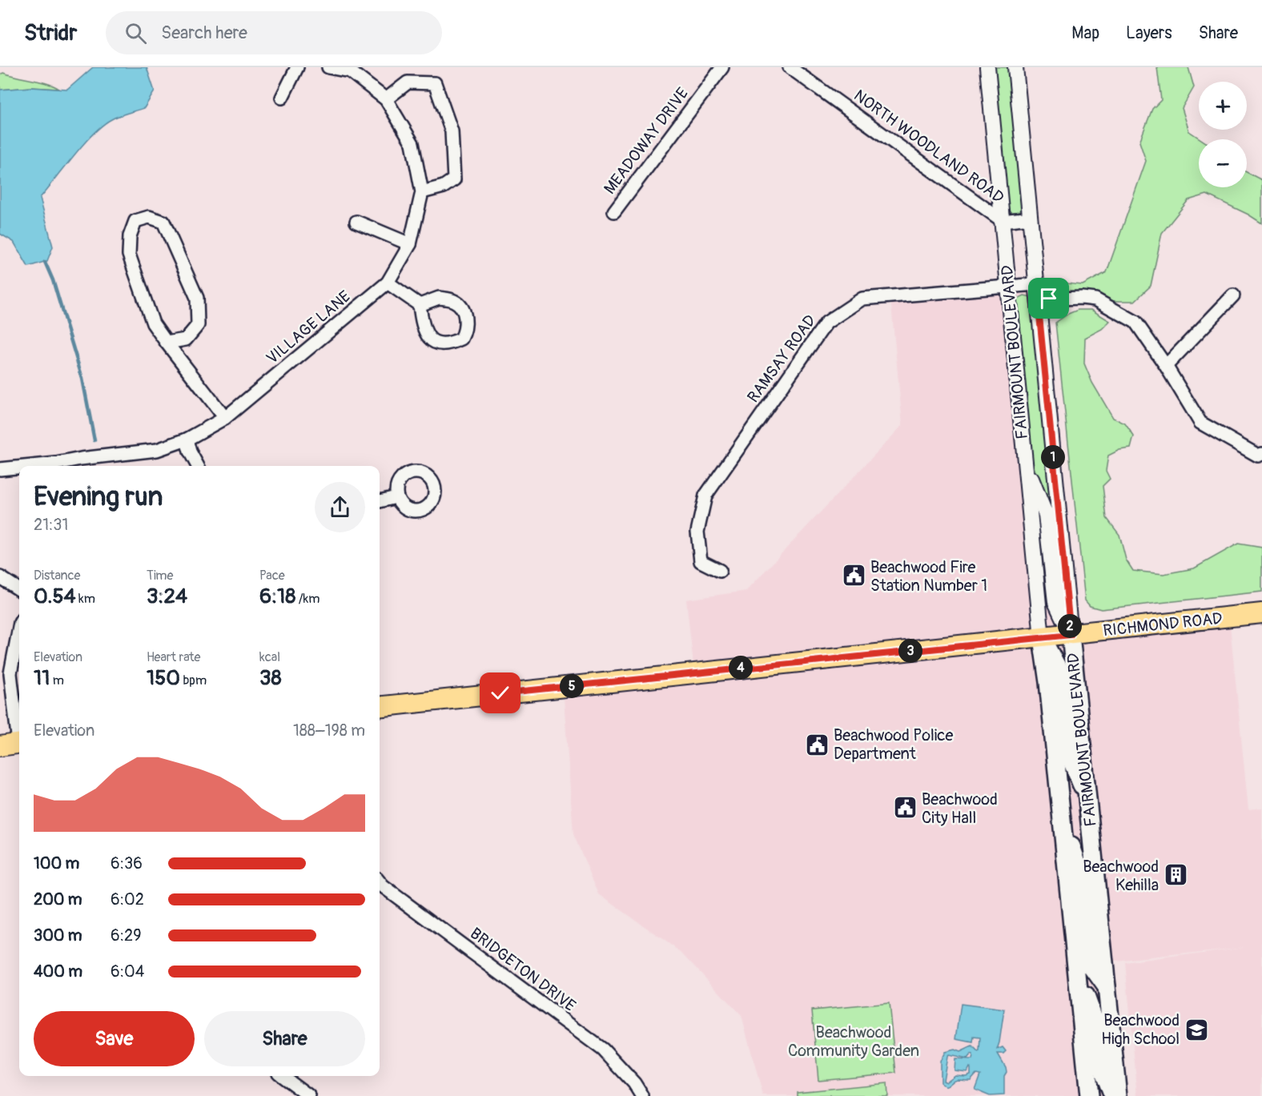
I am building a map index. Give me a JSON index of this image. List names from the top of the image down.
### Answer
{
  "streets": {
    "main road": ["FAIRMOUNT BOULEVARD", "RICHMOND ROAD"],
    "street": [
      "MEADOWAY DRIVE",
      "NORTH WOODLAND ROAD",
      "VILLAGE LANE",
      "RAMSAY ROAD",
      "BRIDGETON DRIVE"
    ]
  },
  "crossings": [
    ["NORTH WOODLAND ROAD", "FAIRMOUNT BOULEVARD"],
    ["FAIRMOUNT BOULEVARD", "RAMSAY ROAD"],
    ["FAIRMOUNT BOULEVARD", "RICHMOND ROAD"]
  ],
  "parks": ["Beachwood Community Garden"],
  "places": {
    "public building": ["Beachwood Fire Station Number 1", "Beachwood Police Department", "Beachwood City Hall"],
    "building": ["Beachwood Kehilla"],
    "school or university": ["Beachwood High School"]
  },
  "page": {
    "header": "Stridr",
    "search": "Search here",
    "nav": ["Map", "Layers", "Share"],
    "map_buttons": ["+", "−"],
    "pins": [
      "1",
      "2",
      "3",
      "4",
      "5"
    ],
    "heading": ["Evening run", "21:31"],
    "stats": [
      ["Distance", "0.54 km"],
      ["Time", "3:24"],
      ["Pace", "6:18 /km"],
      ["Elevation", "11 m"],
      ["Heart rate", "150 bpm"],
      ["kcal", "38"]
    ],
    "chart": ["Elevation", "188–198 m"],
    "list": [
      {
        "name": "100 m",
        "note": "6:36"
      },
      {
        "name": "200 m",
        "note": "6:02"
      },
      {
        "name": "300 m",
        "note": "6:29"
      },
      {
        "name": "400 m",
        "note": "6:04"
      }
    ],
    "buttons": ["Save", "Share"]
  }
}
